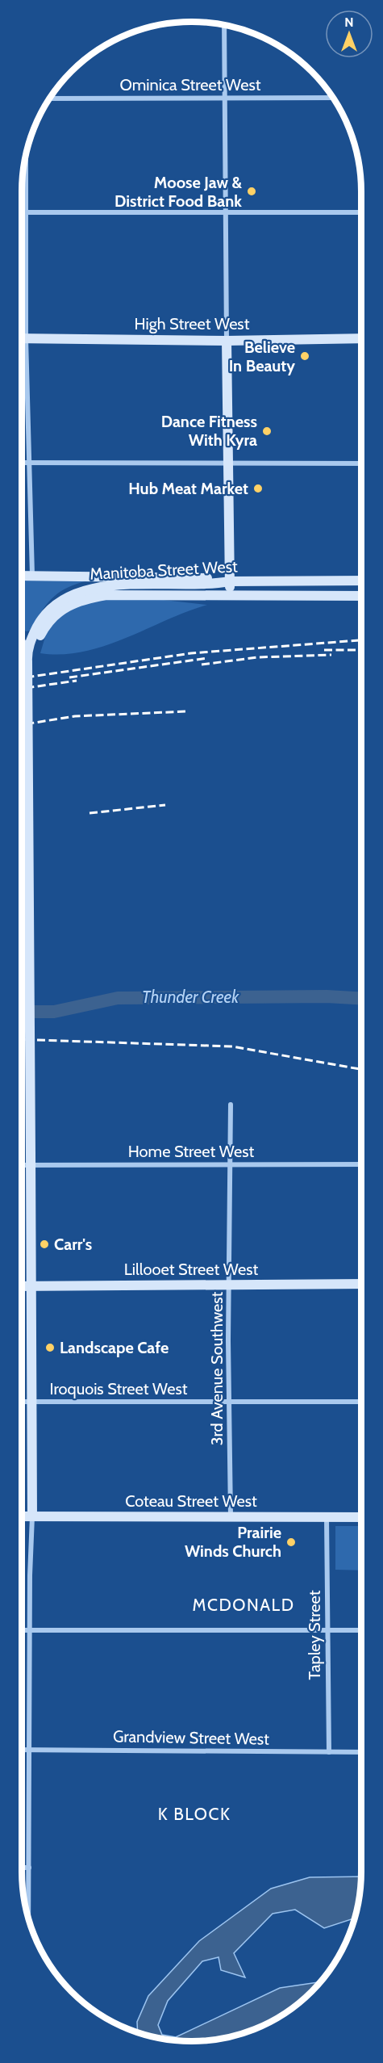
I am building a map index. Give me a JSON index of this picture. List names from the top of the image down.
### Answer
{
  "streets": {
    "main road": [
      "High Street West",
      "Manitoba Street West",
      "Lillooet Street West",
      "Coteau Street West"
    ],
    "street": [
      "Ominica Street West",
      "Home Street West",
      "3rd Avenue Southwest",
      "Iroquois Street West",
      "Tapley Street",
      "Grandview Street West"
    ]
  },
  "crossings": [
    ["Home Street West", "3rd Avenue Southwest"],
    ["Lillooet Street West", "3rd Avenue Southwest"],
    ["3rd Avenue Southwest", "Iroquois Street West"],
    ["3rd Avenue Southwest", "Coteau Street West"],
    ["Coteau Street West", "Tapley Street"],
    ["Tapley Street", "Grandview Street West"]
  ],
  "districts": ["MCDONALD", "K BLOCK"],
  "water": ["Thunder Creek"],
  "places": [
    "Moose Jaw & District Food Bank",
    "Believe In Beauty",
    "Dance Fitness With Kyra",
    "Hub Meat Market",
    "Carr's",
    "Landscape Cafe",
    "Prairie Winds Church"
  ],
  "north": "top"
}
